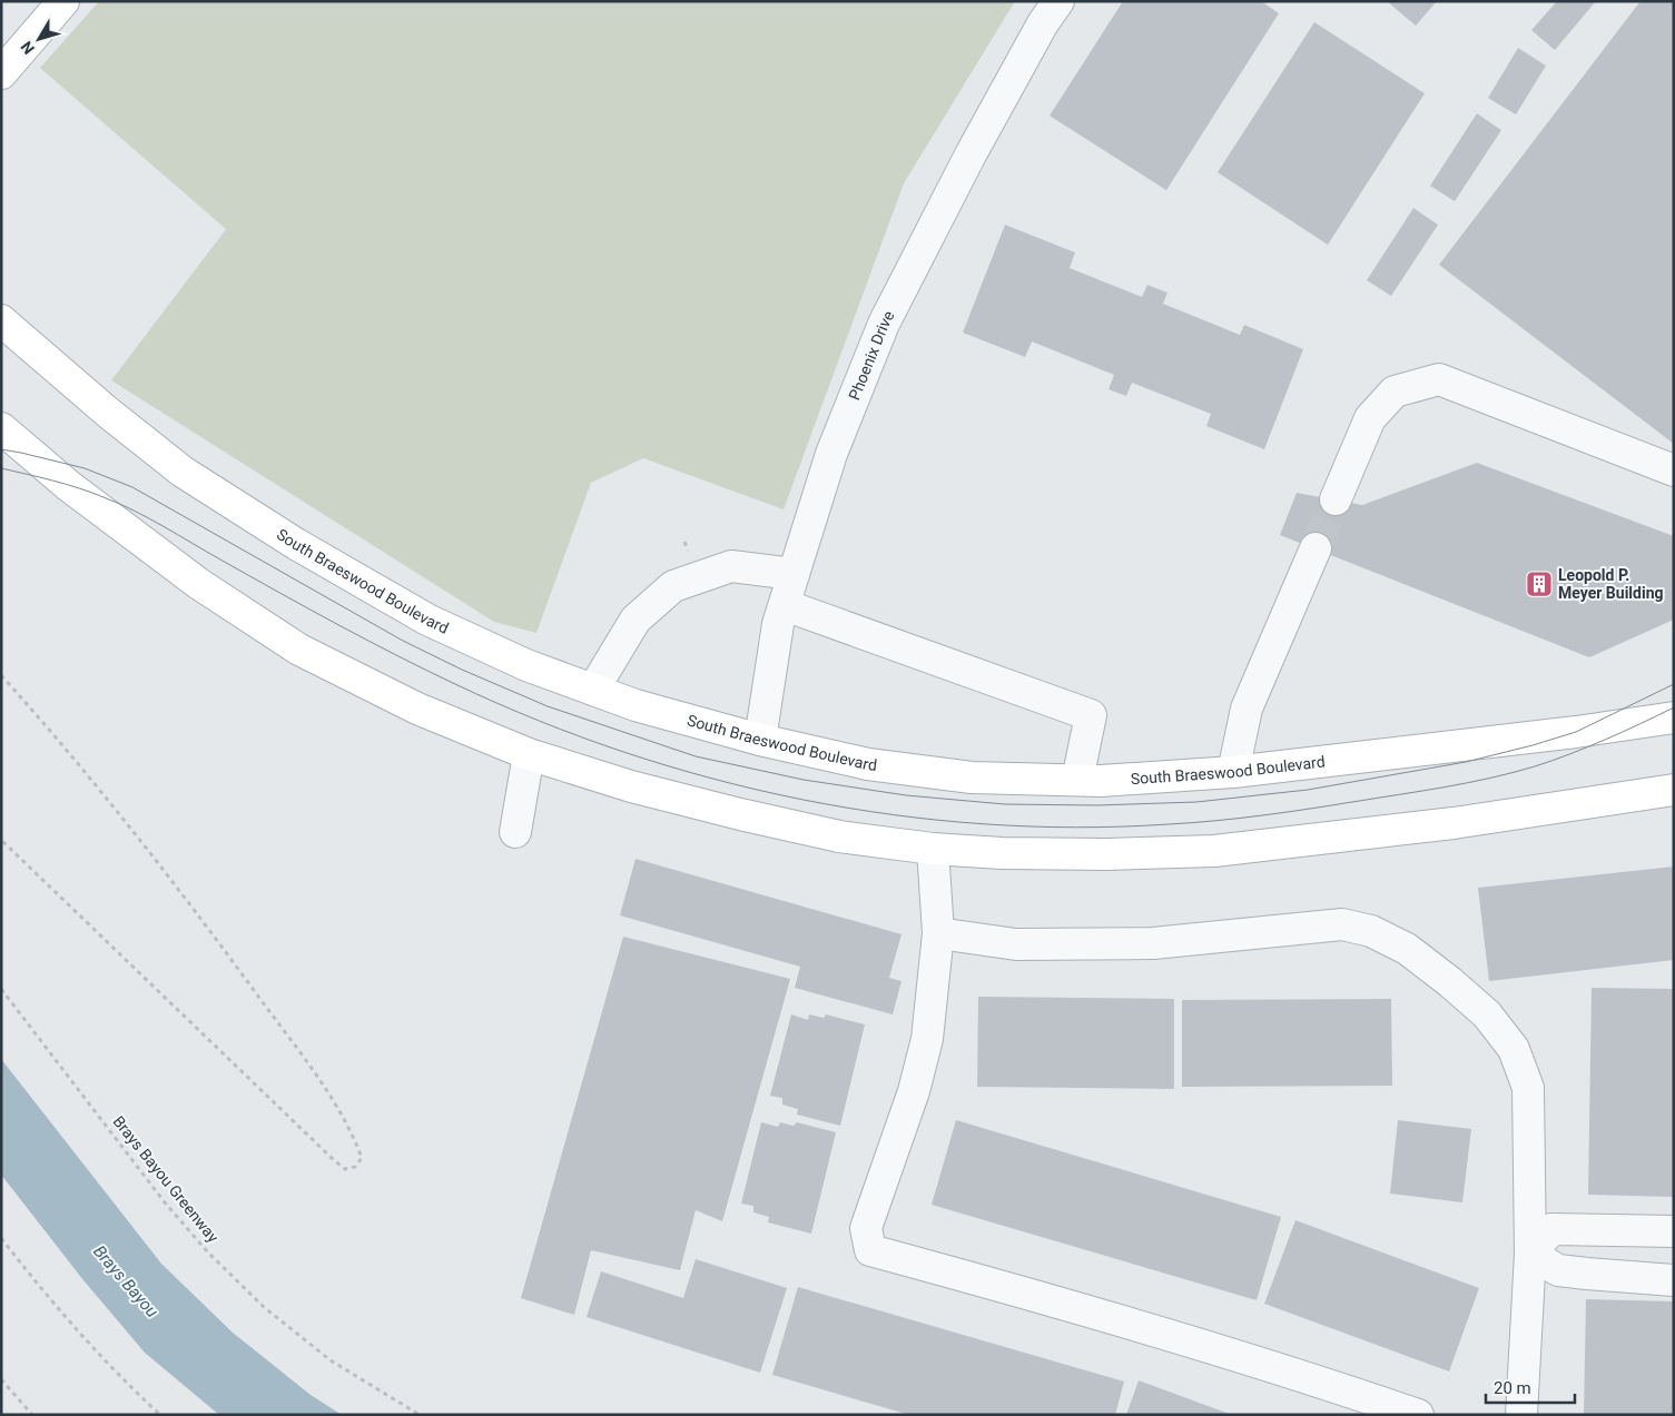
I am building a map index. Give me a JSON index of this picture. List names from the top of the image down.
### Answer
{
  "streets": {
    "main road": ["South Braeswood Boulevard"],
    "street": ["Phoenix Drive"],
    "path": ["Brays Bayou Greenway"]
  },
  "crossings": [
    ["Phoenix Drive", "South Braeswood Boulevard"]
  ],
  "water": ["Brays Bayou"],
  "places": {
    "building": ["Leopold P. Meyer Building"]
  },
  "scale_bar": "20 m",
  "north": "bottom left"
}
